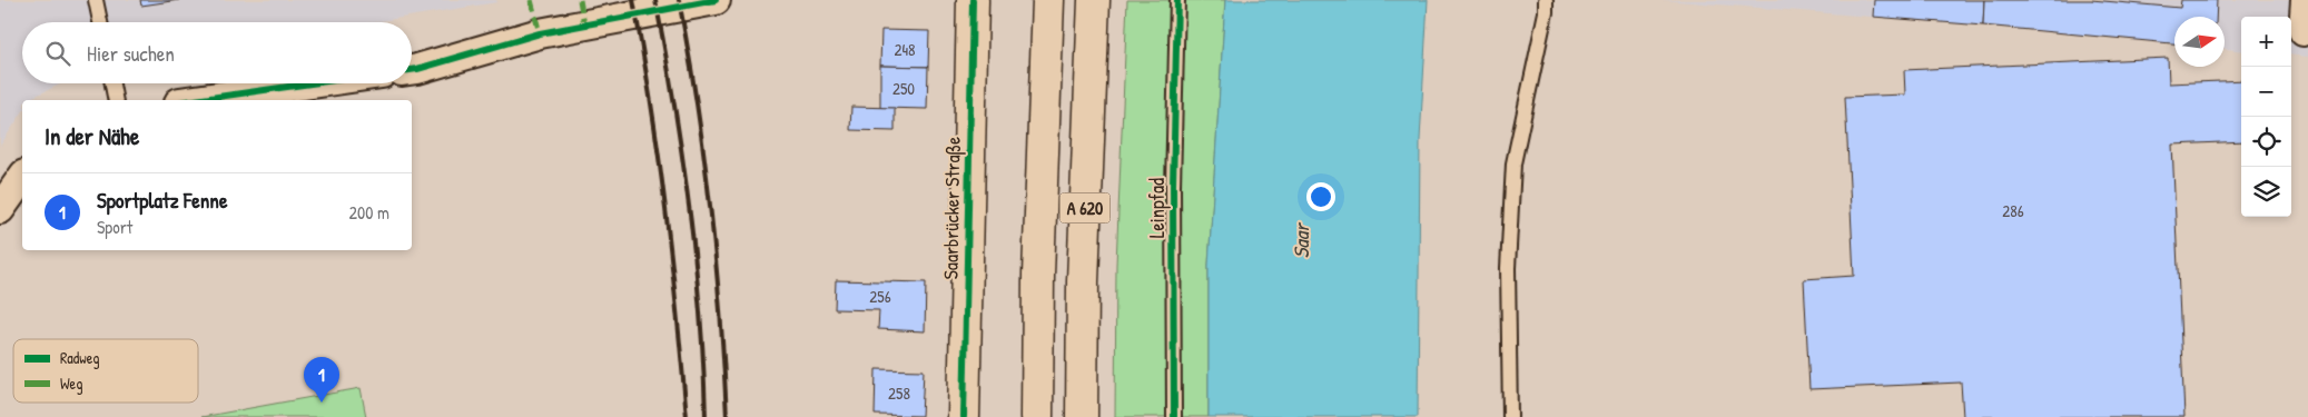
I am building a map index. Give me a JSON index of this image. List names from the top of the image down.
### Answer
{
  "streets": {
    "main road": ["Saarbrücker Straße", "A 620"],
    "lane": ["Leinpfad"]
  },
  "water": ["Saar"],
  "house_numbers": [
    "248",
    "250",
    "286",
    "256",
    "258"
  ],
  "legend": ["Radweg", "Weg"],
  "north": "right",
  "page": {
    "map_buttons": ["+", "−"],
    "search": "Hier suchen",
    "heading": "In der Nähe",
    "list": [
      {
        "mark": "1",
        "name": "Sportplatz Fenne",
        "note": "Sport",
        "value": "200 m"
      }
    ],
    "pins": "1"
  }
}
